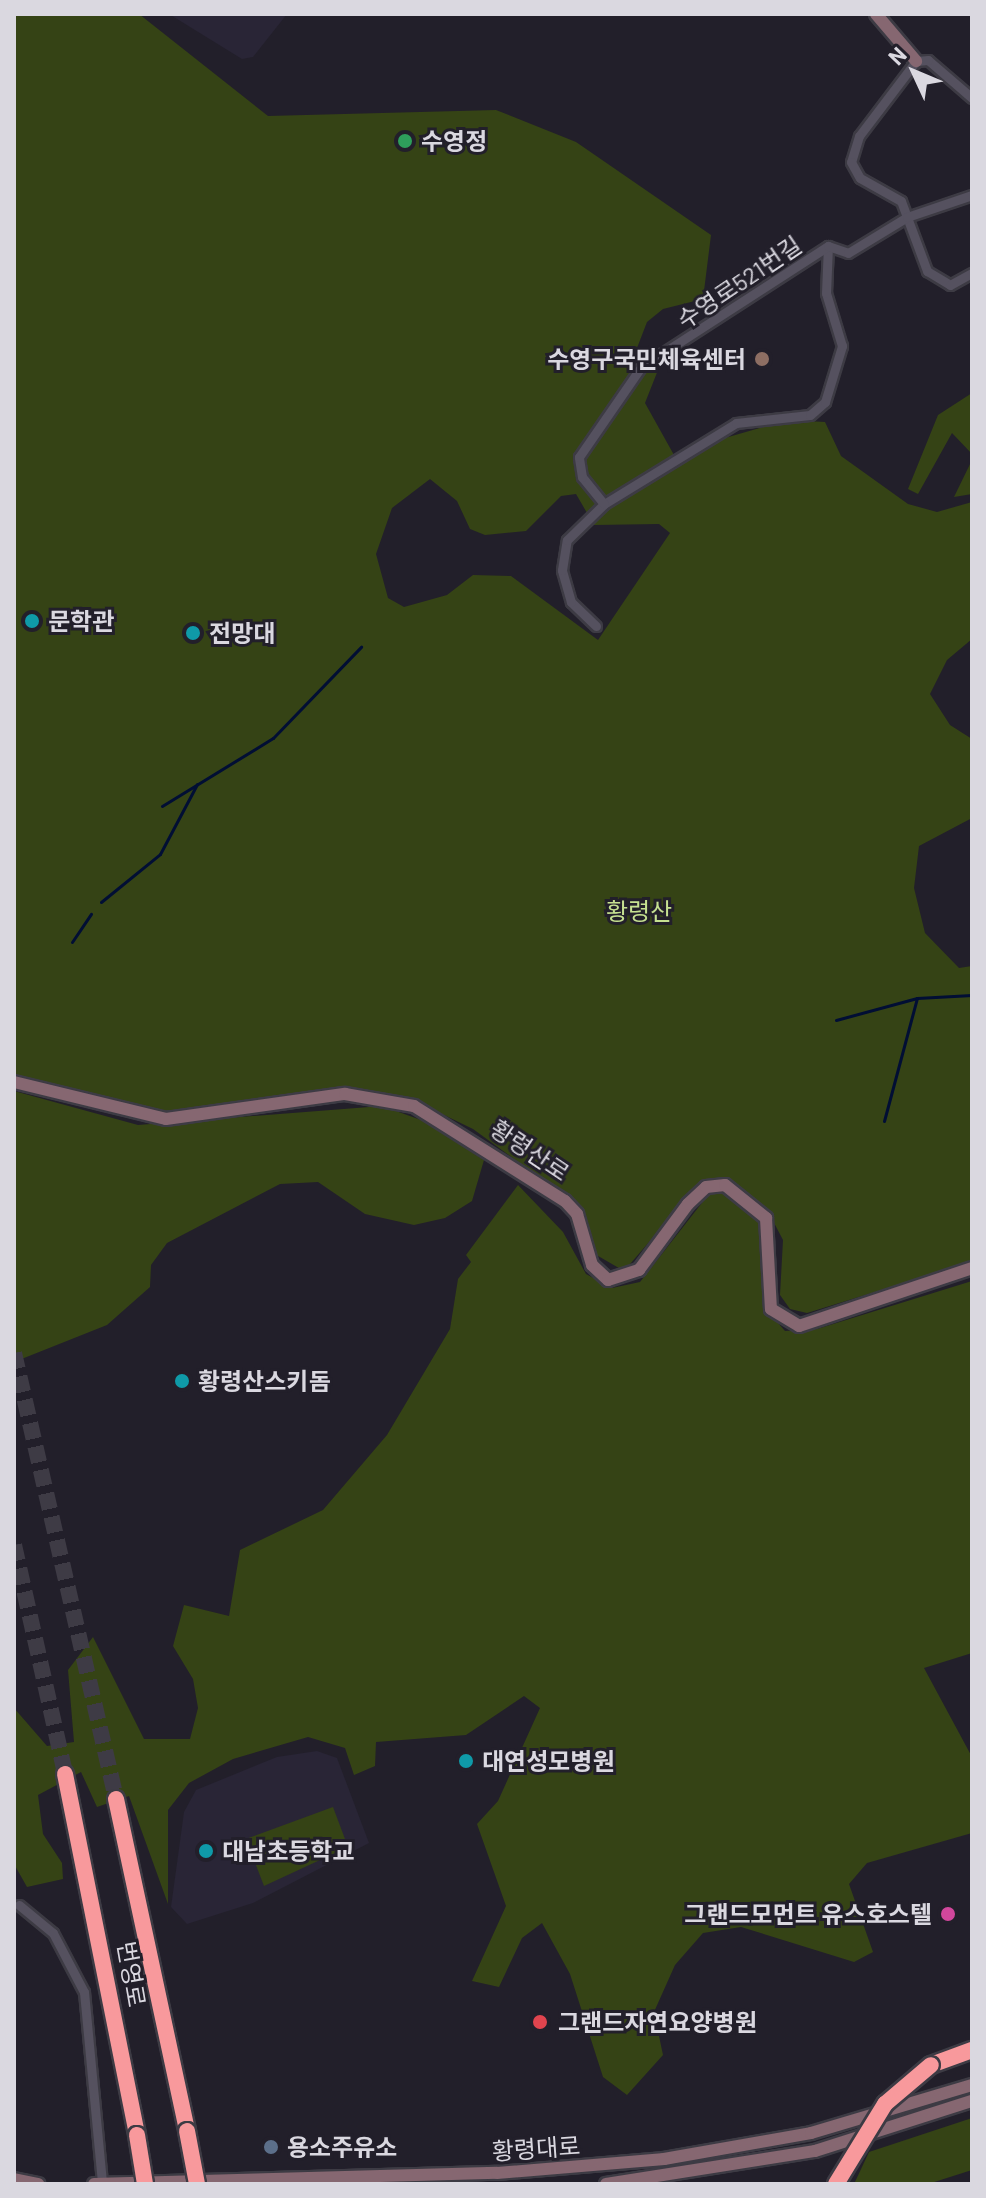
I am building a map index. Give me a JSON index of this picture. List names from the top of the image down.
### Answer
{
  "streets": {
    "highway": ["번영로"],
    "main road": ["황령산로", "황령대로"],
    "street": ["수영로521번길"]
  },
  "parks": ["황령산"],
  "places": [
    "수영정",
    "수영구국민체육센터",
    "문학관",
    "전망대",
    "황령산스키돔",
    "대연성모병원",
    "대남초등학교",
    "그랜드모먼트 유스호스텔",
    "그랜드자연요양병원",
    "용소주유소"
  ],
  "north": "top left"
}
